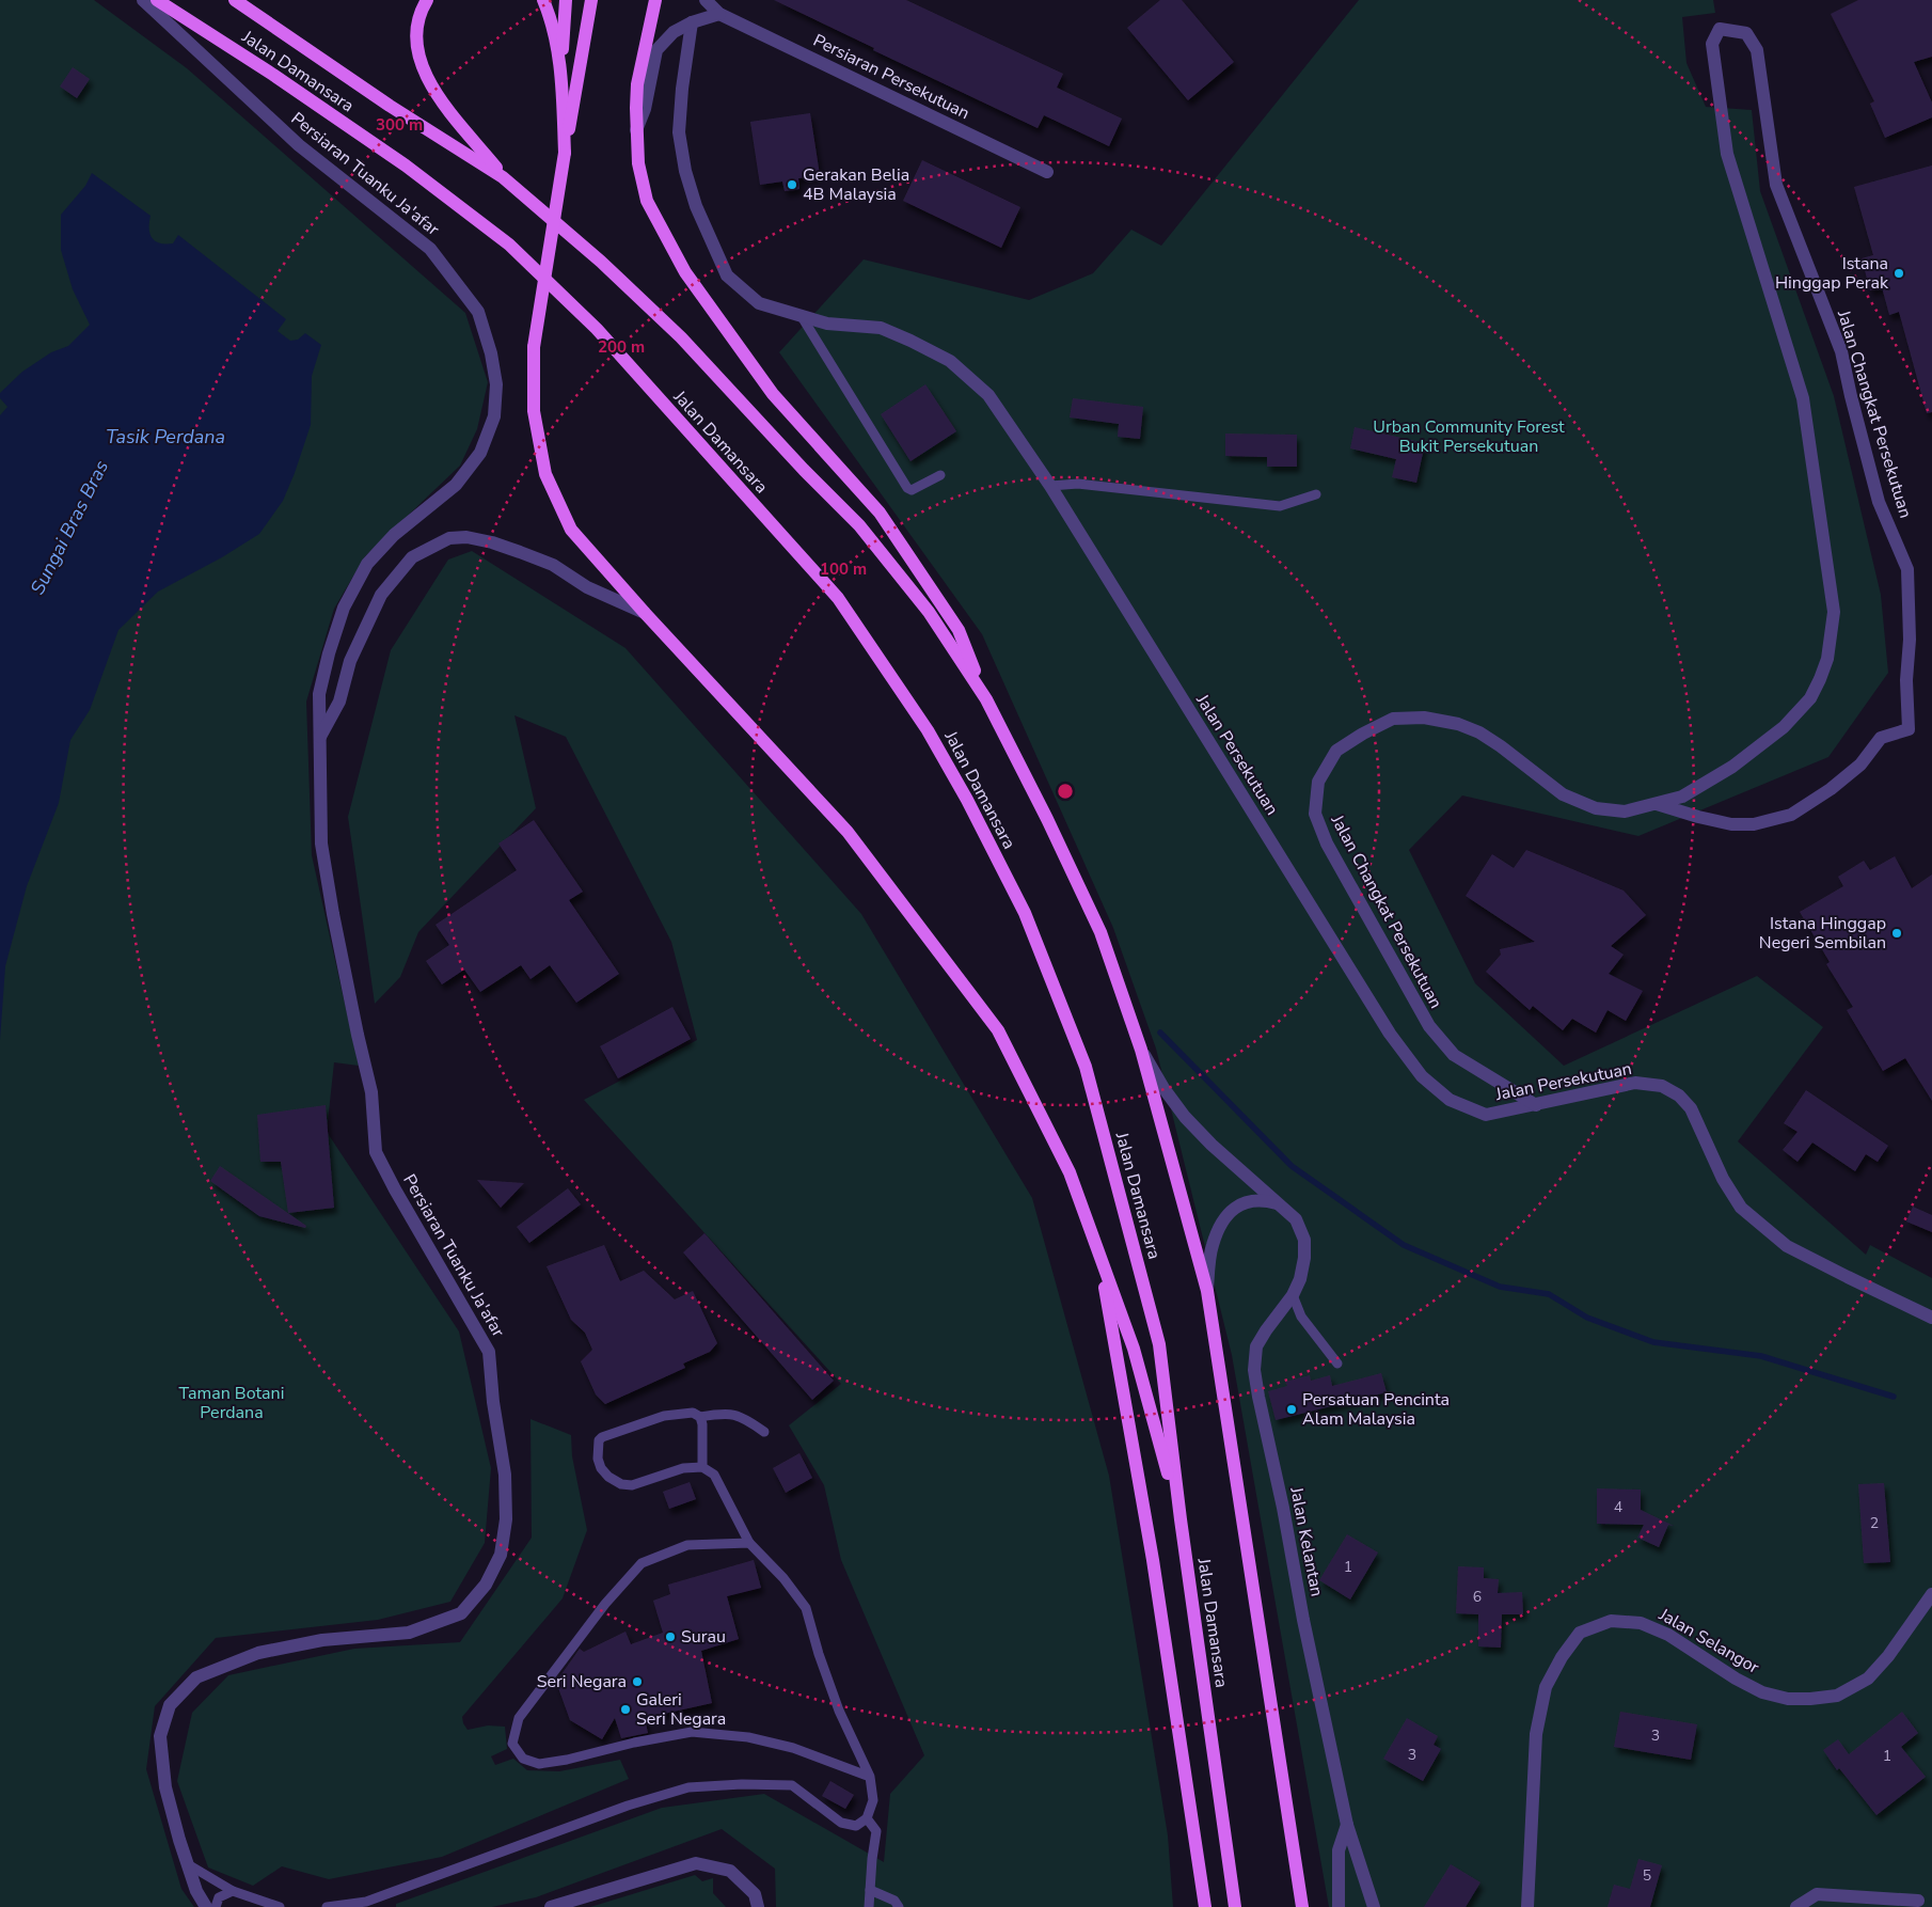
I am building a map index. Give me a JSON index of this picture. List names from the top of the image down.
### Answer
{
  "streets": {
    "main road": ["Jalan Damansara"],
    "street": [
      "Persiaran Persekutuan",
      "Persiaran Tuanku Ja'afar",
      "Jalan Changkat Persekutuan",
      "Jalan Persekutuan",
      "Jalan Kelantan",
      "Jalan Selangor"
    ]
  },
  "crossings": [
    ["Jalan Damansara", "Jalan Kelantan"],
    ["Jalan Changkat Persekutuan", "Jalan Persekutuan"]
  ],
  "water": ["Tasik Perdana", "Sungai Bras Bras"],
  "parks": ["Urban Community Forest Bukit Persekutuan", "Taman Botani Perdana"],
  "places": [
    "Gerakan Belia 4B Malaysia",
    "Istana Hinggap Perak",
    "Istana Hinggap Negeri Sembilan",
    "Persatuan Pencinta Alam Malaysia",
    "Surau",
    "Seri Negara",
    "Galeri Seri Negara"
  ],
  "house_numbers": [
    "4",
    "2",
    "1",
    "6",
    "3",
    "3",
    "1",
    "5"
  ],
  "rings": ["300 m", "200 m", "100 m"]
}
